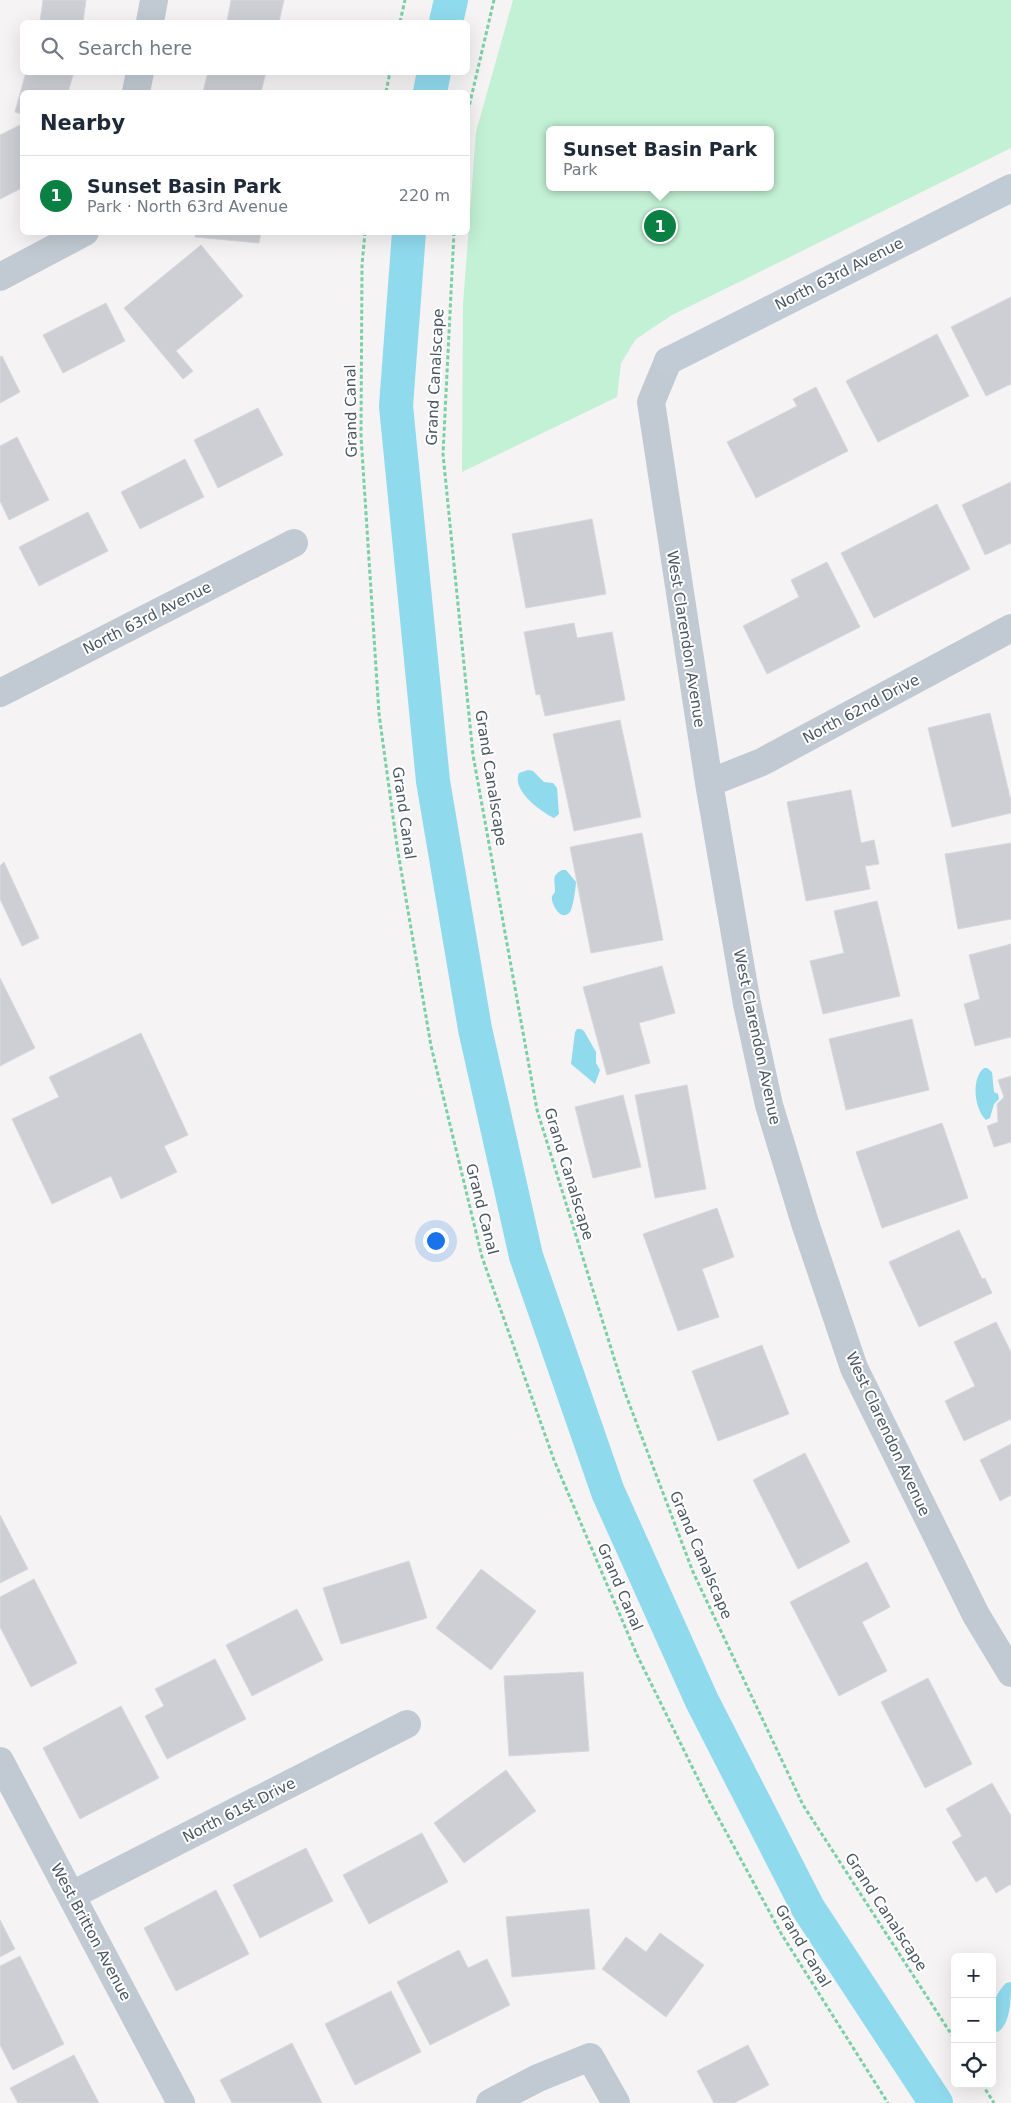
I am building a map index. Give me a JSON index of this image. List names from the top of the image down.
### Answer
{
  "streets": {
    "street": [
      "North 63rd Avenue",
      "West Clarendon Avenue",
      "North 62nd Drive",
      "North 61st Drive",
      "West Britton Avenue"
    ],
    "path": ["Grand Canalscape", "Grand Canal"]
  },
  "crossings": [
    ["North 63rd Avenue", "West Clarendon Avenue"],
    ["West Clarendon Avenue", "North 62nd Drive"],
    ["North 61st Drive", "West Britton Avenue"]
  ],
  "page": {
    "search": "Search here",
    "heading": "Nearby",
    "popup": ["Sunset Basin Park", "Park"],
    "list": [
      {
        "mark": "1",
        "name": "Sunset Basin Park",
        "note": "Park · North 63rd Avenue",
        "value": "220 m"
      }
    ],
    "pins": "1",
    "map_buttons": ["+", "−"]
  }
}
